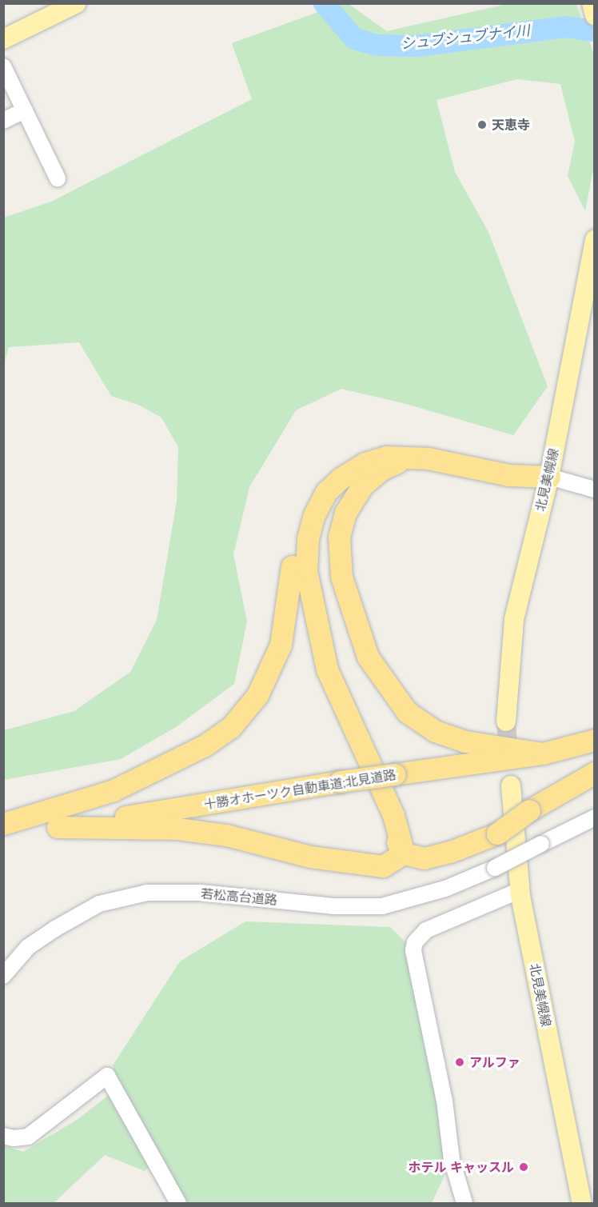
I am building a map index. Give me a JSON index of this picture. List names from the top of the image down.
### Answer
{
  "streets": {
    "highway": ["十勝オホーツク自動車道;北見道路"],
    "main road": ["北見美幌線"],
    "street": ["若松高台道路"]
  },
  "water": ["シュブシュブナイ川"],
  "places": ["天恵寺", "アルファ", "ホテル キャッスル"]
}
